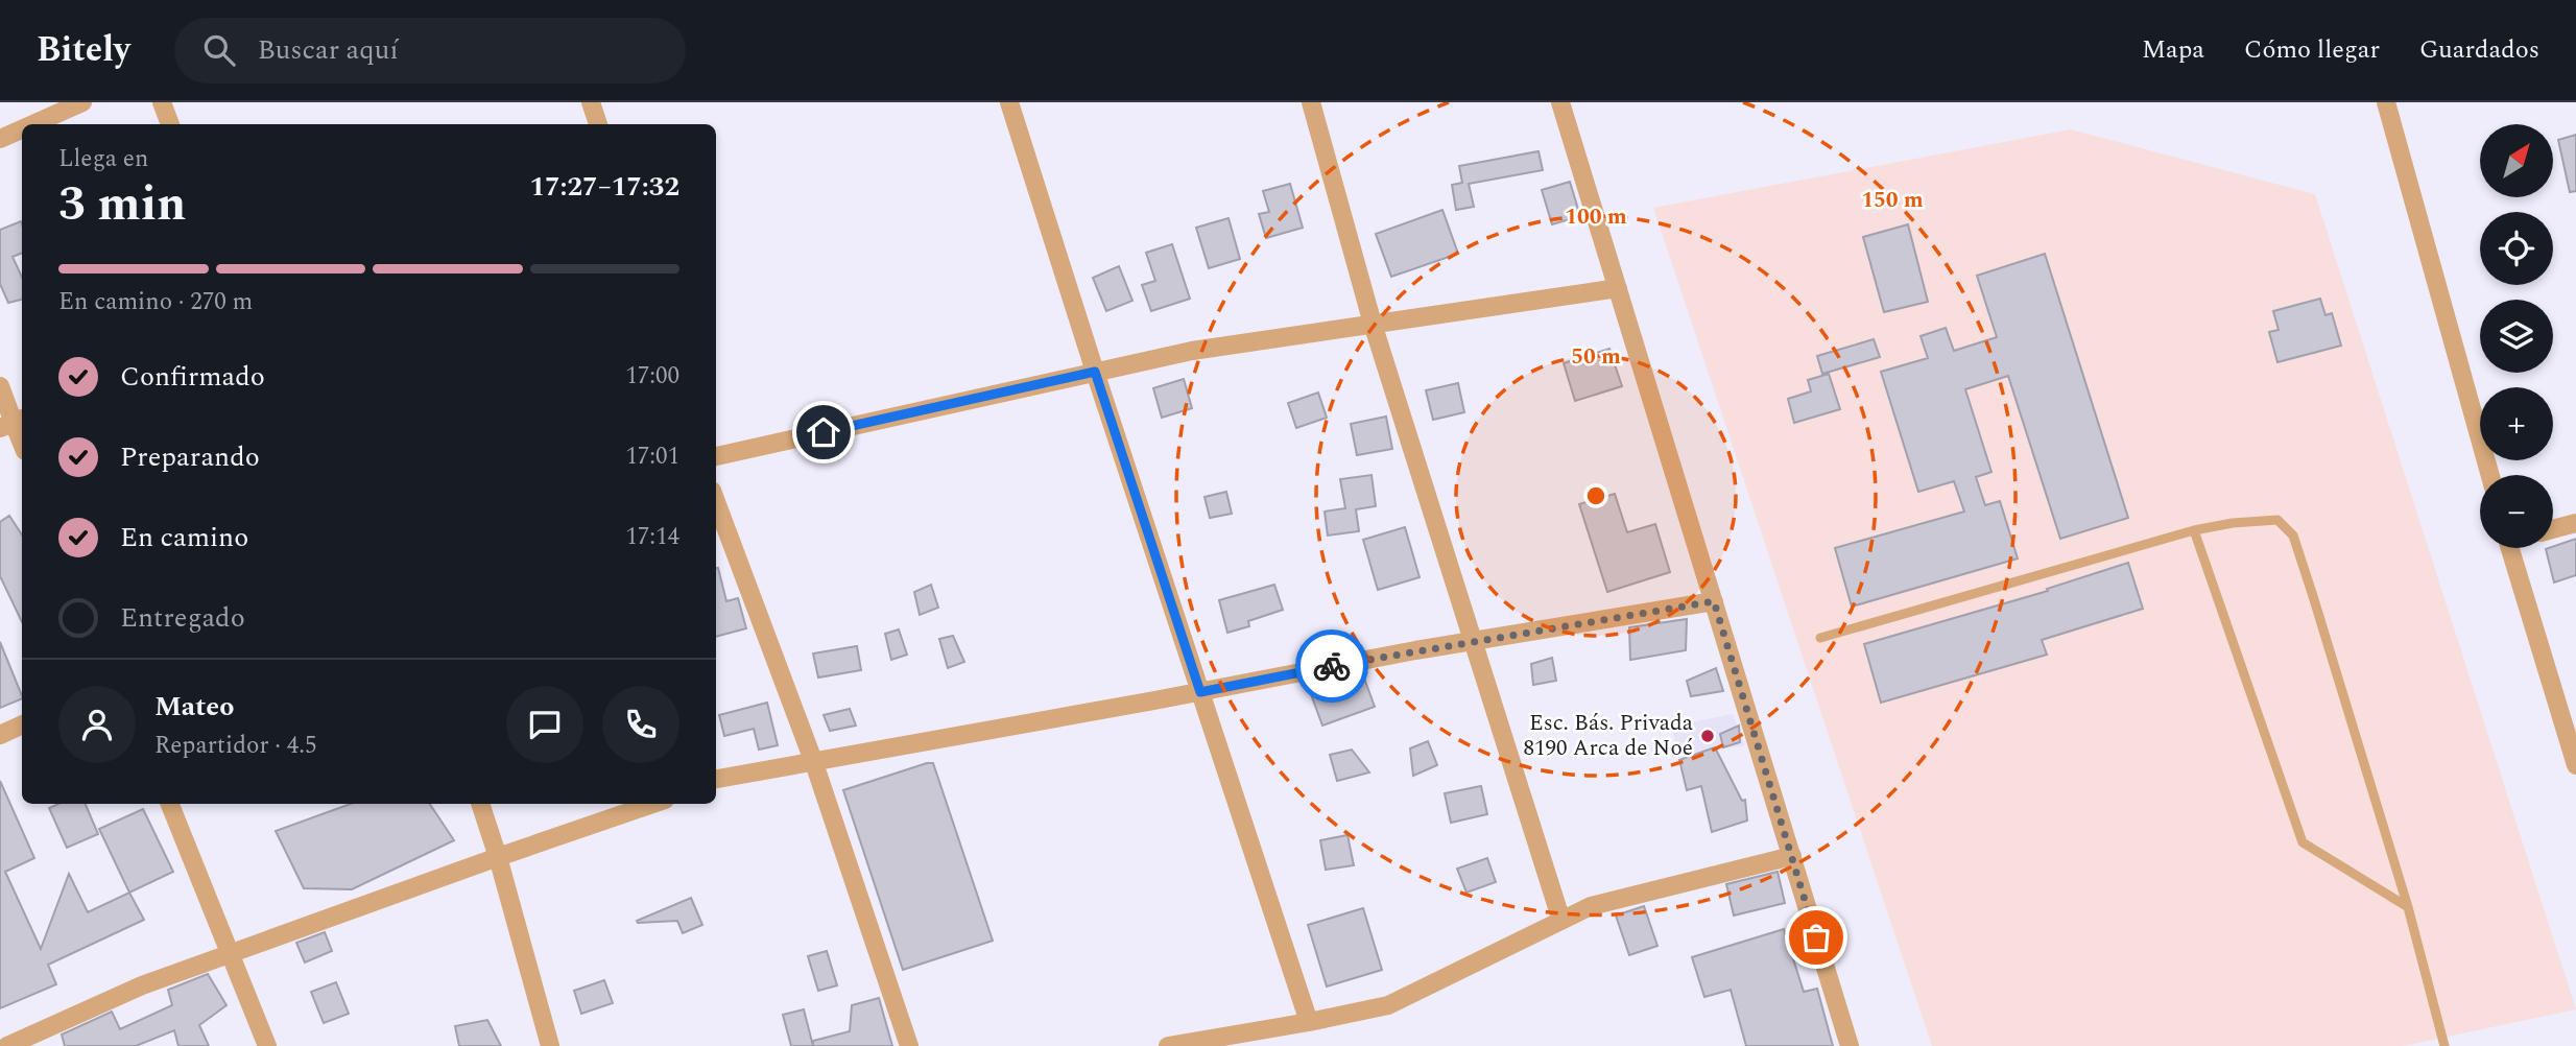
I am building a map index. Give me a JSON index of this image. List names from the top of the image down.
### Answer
{
  "places": ["Esc. Bás. Privada 8190 Arca de Noé"],
  "north": "top right",
  "page": {
    "header": "Bitely",
    "search": "Buscar aquí",
    "nav": ["Mapa", "Cómo llegar", "Guardados"],
    "map_buttons": ["+", "−"],
    "heading": ["3 min", "Llega en", "17:27–17:32"],
    "panel": ["Mateo", "Repartidor · 4.5"],
    "bar": "En camino · 270 m",
    "list": [
      ["Confirmado", "17:00"],
      ["Preparando", "17:01"],
      ["En camino", "17:14"],
      "Entregado"
    ]
  },
  "rings": ["150 m", "100 m", "50 m"]
}
